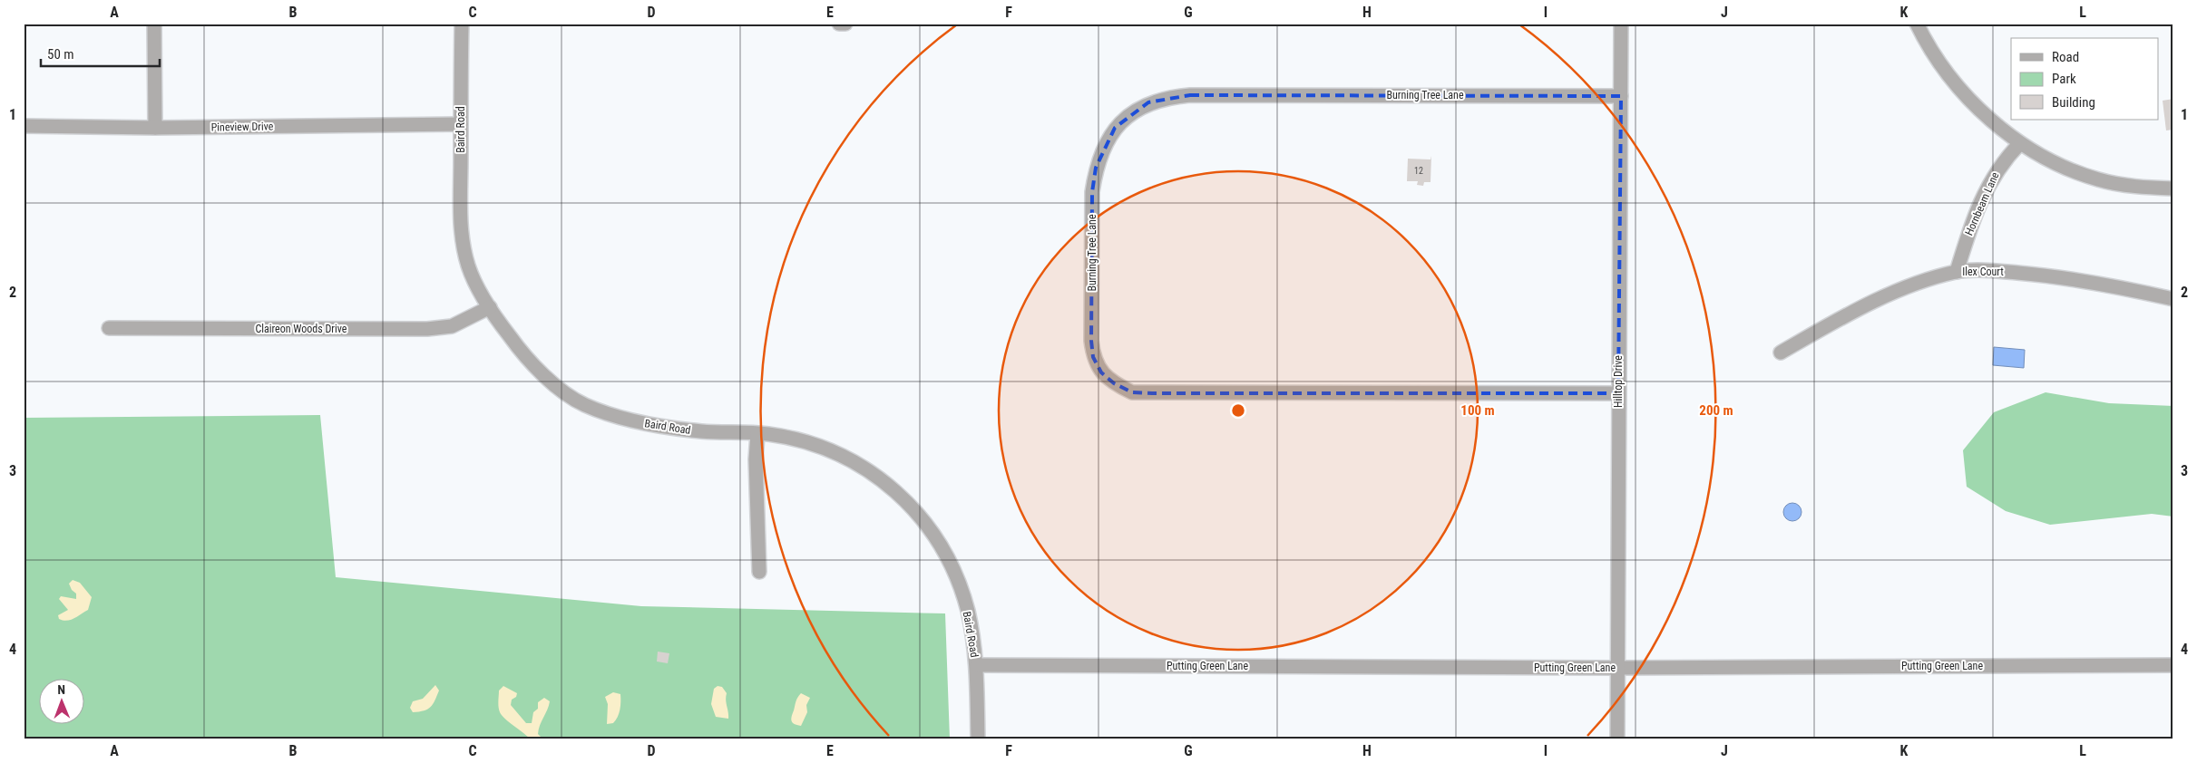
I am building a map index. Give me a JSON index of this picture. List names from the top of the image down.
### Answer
{
  "streets": {
    "street": [
      "Burning Tree Lane",
      "Pineview Drive",
      "Baird Road",
      "Hornbeam Lane",
      "Ilex Court",
      "Claireon Woods Drive",
      "Hilltop Drive",
      "Putting Green Lane"
    ]
  },
  "crossings": [
    ["Burning Tree Lane", "Hilltop Drive"],
    ["Pineview Drive", "Baird Road"],
    ["Baird Road", "Claireon Woods Drive"],
    ["Baird Road", "Putting Green Lane"],
    ["Hornbeam Lane", "Ilex Court"],
    ["Hilltop Drive", "Putting Green Lane"]
  ],
  "house_numbers": ["12"],
  "legend": ["Road", "Park", "Building"],
  "scale_bar": "50 m",
  "north": "top",
  "grid": {
    "columns": [
      "A",
      "B",
      "C",
      "D",
      "E",
      "F",
      "G",
      "H",
      "I",
      "J",
      "K",
      "L"
    ],
    "rows": [
      "1",
      "2",
      "3",
      "4"
    ]
  },
  "rings": ["100 m", "200 m"]
}
